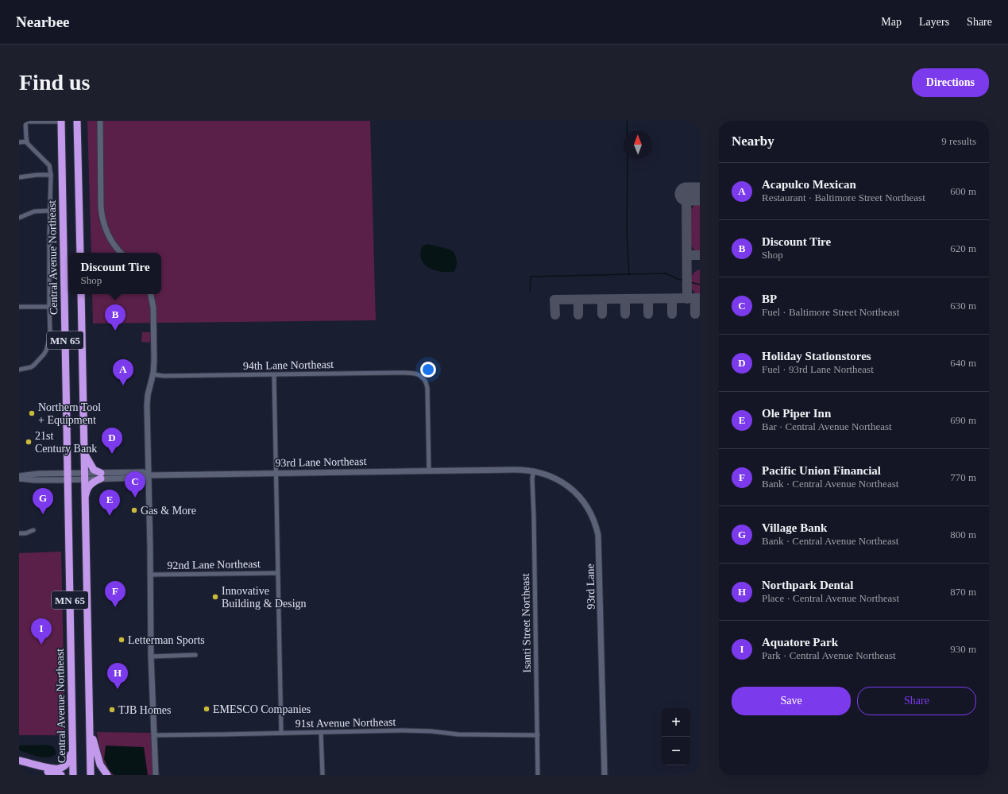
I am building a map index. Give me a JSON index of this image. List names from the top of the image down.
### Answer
{
  "streets": {
    "highway": ["Central Avenue Northeast", "MN 65"],
    "street": [
      "94th Lane Northeast",
      "93rd Lane Northeast",
      "92nd Lane Northeast",
      "93rd Lane",
      "Isanti Street Northeast",
      "91st Avenue Northeast"
    ]
  },
  "crossings": [
    ["Central Avenue Northeast", "93rd Lane Northeast"],
    ["MN 65", "93rd Lane Northeast"],
    ["94th Lane Northeast", "93rd Lane Northeast"],
    ["93rd Lane Northeast", "93rd Lane"],
    ["93rd Lane", "Isanti Street Northeast"],
    ["Isanti Street Northeast", "91st Avenue Northeast"]
  ],
  "places": [
    "Northern Tool + Equipment",
    "21st Century Bank",
    "Gas & More",
    "Innovative Building & Design",
    "Letterman Sports",
    "EMESCO Companies",
    "TJB Homes"
  ],
  "north": "top",
  "page": {
    "header": "Nearbee",
    "nav": ["Map", "Layers", "Share"],
    "buttons": [
      "Directions",
      ["Save", "Share"]
    ],
    "title": "Find us",
    "heading": ["Nearby", "9 results"],
    "list": [
      {
        "mark": "A",
        "name": "Acapulco Mexican",
        "note": "Restaurant · Baltimore Street Northeast",
        "value": "600 m"
      },
      {
        "mark": "B",
        "name": "Discount Tire",
        "note": "Shop",
        "value": "620 m"
      },
      {
        "mark": "C",
        "name": "BP",
        "note": "Fuel · Baltimore Street Northeast",
        "value": "630 m"
      },
      {
        "mark": "D",
        "name": "Holiday Stationstores",
        "note": "Fuel · 93rd Lane Northeast",
        "value": "640 m"
      },
      {
        "mark": "E",
        "name": "Ole Piper Inn",
        "note": "Bar · Central Avenue Northeast",
        "value": "690 m"
      },
      {
        "mark": "F",
        "name": "Pacific Union Financial",
        "note": "Bank · Central Avenue Northeast",
        "value": "770 m"
      },
      {
        "mark": "G",
        "name": "Village Bank",
        "note": "Bank · Central Avenue Northeast",
        "value": "800 m"
      },
      {
        "mark": "H",
        "name": "Northpark Dental",
        "note": "Place · Central Avenue Northeast",
        "value": "870 m"
      },
      {
        "mark": "I",
        "name": "Aquatore Park",
        "note": "Park · Central Avenue Northeast",
        "value": "930 m"
      }
    ],
    "popup": ["Discount Tire", "Shop"],
    "pins": [
      "B",
      "A",
      "D",
      "C",
      "G",
      "E",
      "F",
      "I",
      "H"
    ],
    "map_buttons": ["+", "−"]
  }
}
